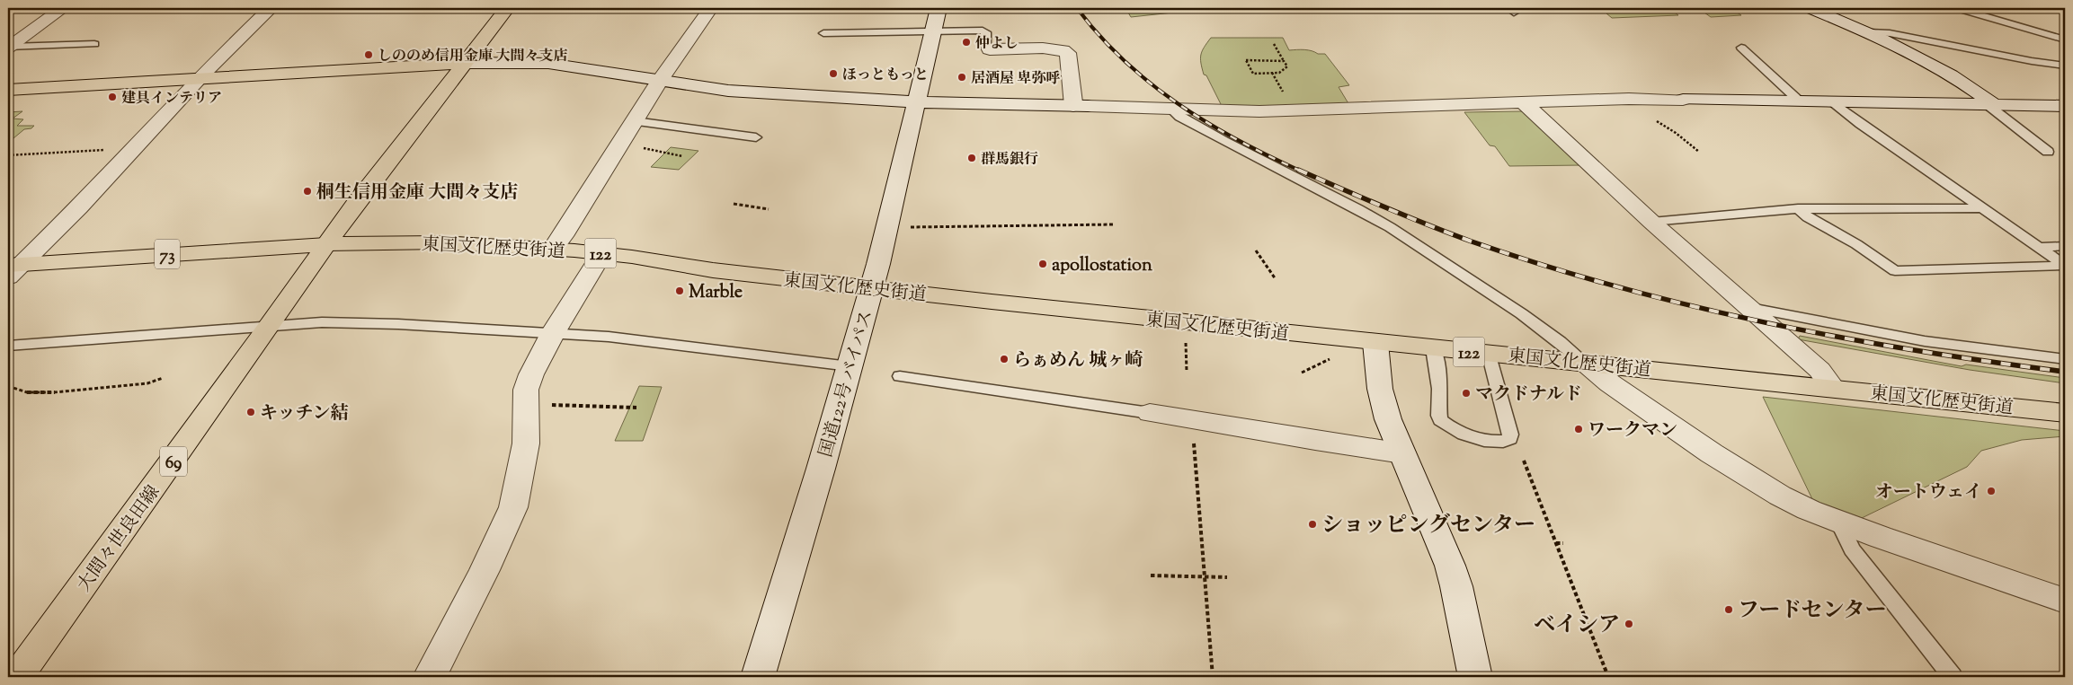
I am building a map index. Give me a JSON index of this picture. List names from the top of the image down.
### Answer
{
  "streets": {
    "main road": [
      "東国文化歴史街道",
      "122",
      "73",
      "69",
      "大間々世良田線"
    ],
    "street": ["国道122号 バイパス"]
  },
  "crossings": [
    ["東国文化歴史街道", "73"],
    ["東国文化歴史街道", "国道122号 バイパス"],
    ["東国文化歴史街道", "大間々世良田線"],
    ["73", "大間々世良田線"]
  ],
  "places": [
    "仲よし",
    "しののめ信用金庫 大間々支店",
    "ほっともっと",
    "居酒屋 卑弥呼",
    "建具インテリア",
    "群馬銀行",
    "桐生信用金庫 大間々支店",
    "apollostation",
    "Marble",
    "らぁめん 城ヶ崎",
    "マクドナルド",
    "キッチン結",
    "ワークマン",
    "オートウェイ",
    "ショッピングセンター",
    "フードセンター",
    "ベイシア"
  ]
}
